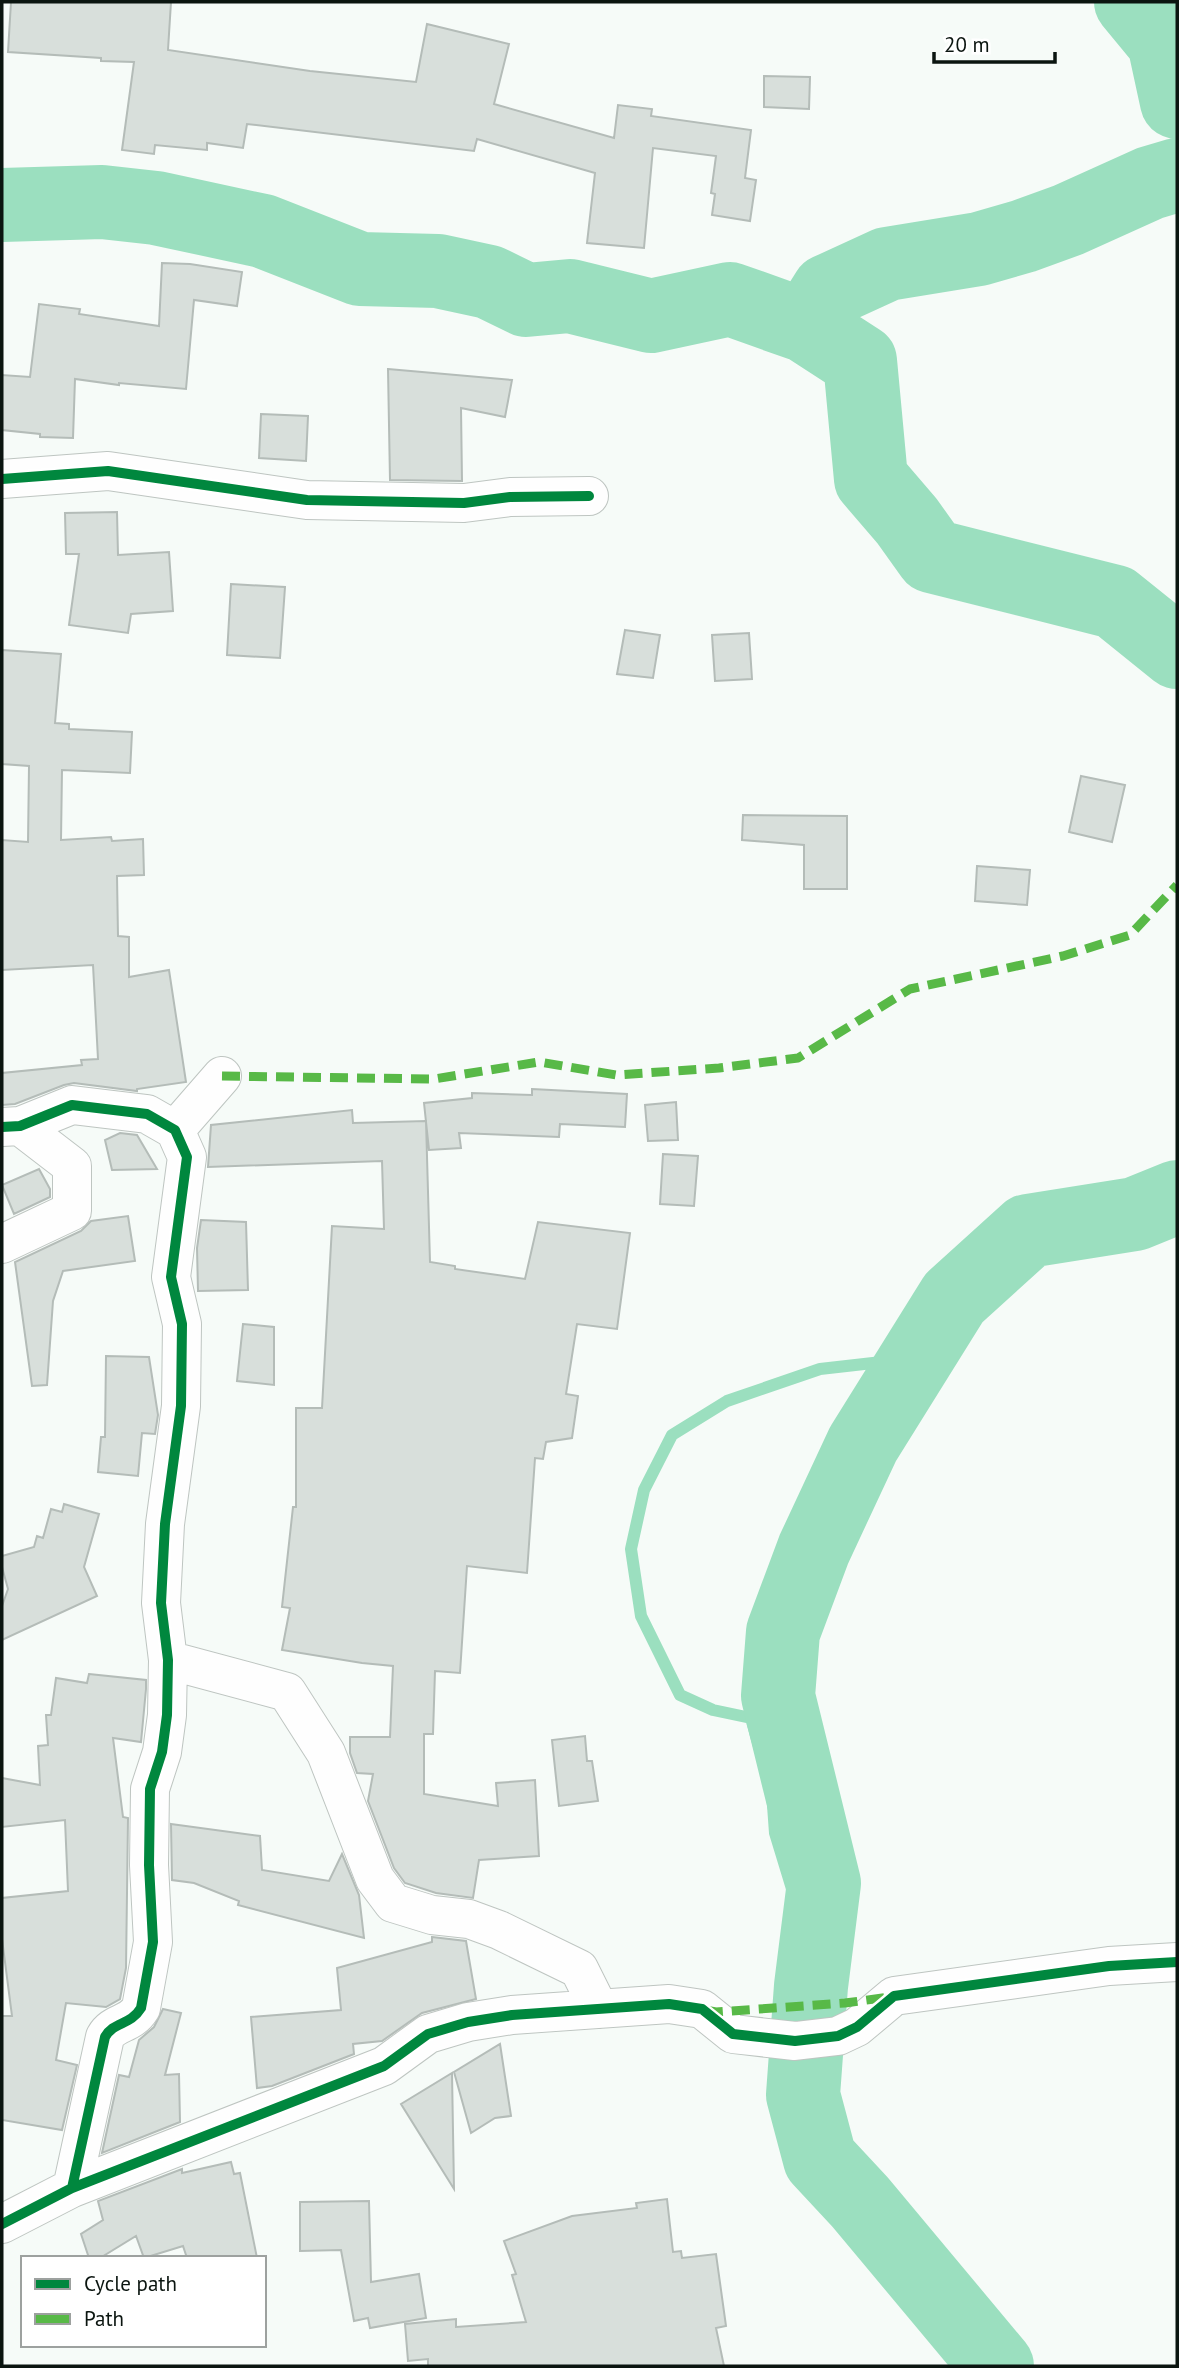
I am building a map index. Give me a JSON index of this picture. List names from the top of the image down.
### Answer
{
  "legend": ["Cycle path", "Path"],
  "scale_bar": "20 m"
}
